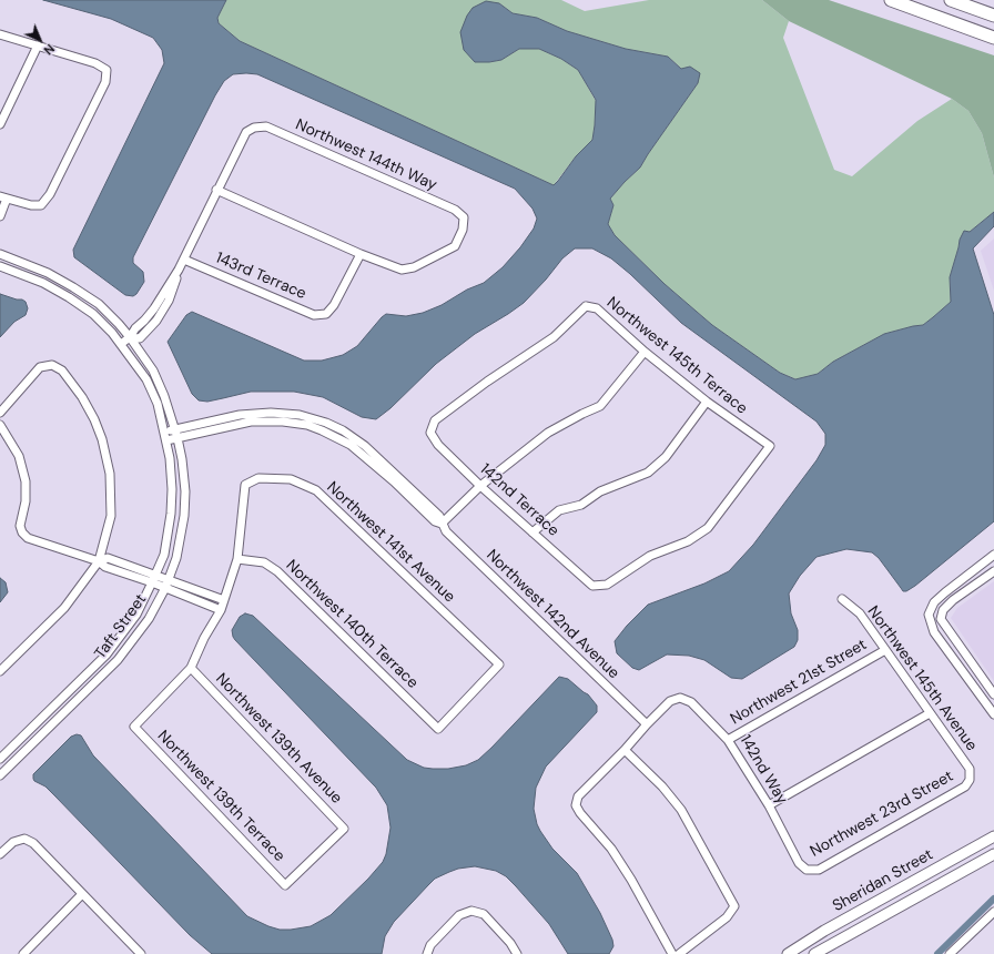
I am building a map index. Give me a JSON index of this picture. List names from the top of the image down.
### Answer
{
  "streets": {
    "main road": ["Sheridan Street"],
    "street": [
      "Northwest 144th Way",
      "143rd Terrace",
      "Northwest 145th Terrace",
      "142nd Terrace",
      "Northwest 141st Avenue",
      "Northwest 142nd Avenue",
      "Northwest 140th Terrace",
      "Taft Street",
      "Northwest 145th Avenue",
      "Northwest 21st Street",
      "Northwest 139th Avenue",
      "142nd Way",
      "Northwest 139th Terrace",
      "Northwest 23rd Street"
    ]
  },
  "crossings": [
    ["Northwest 144th Way", "143rd Terrace"],
    ["Northwest 145th Terrace", "142nd Terrace"],
    ["Northwest 141st Avenue", "Northwest 140th Terrace"],
    ["Northwest 142nd Avenue", "Taft Street"],
    ["Northwest 142nd Avenue", "142nd Way"],
    ["Northwest 145th Avenue", "Northwest 21st Street"],
    ["Northwest 145th Avenue", "Northwest 23rd Street"],
    ["Northwest 21st Street", "142nd Way"],
    ["Northwest 139th Avenue", "Northwest 139th Terrace"],
    ["142nd Way", "Northwest 23rd Street"]
  ],
  "north": "bottom right"
}
